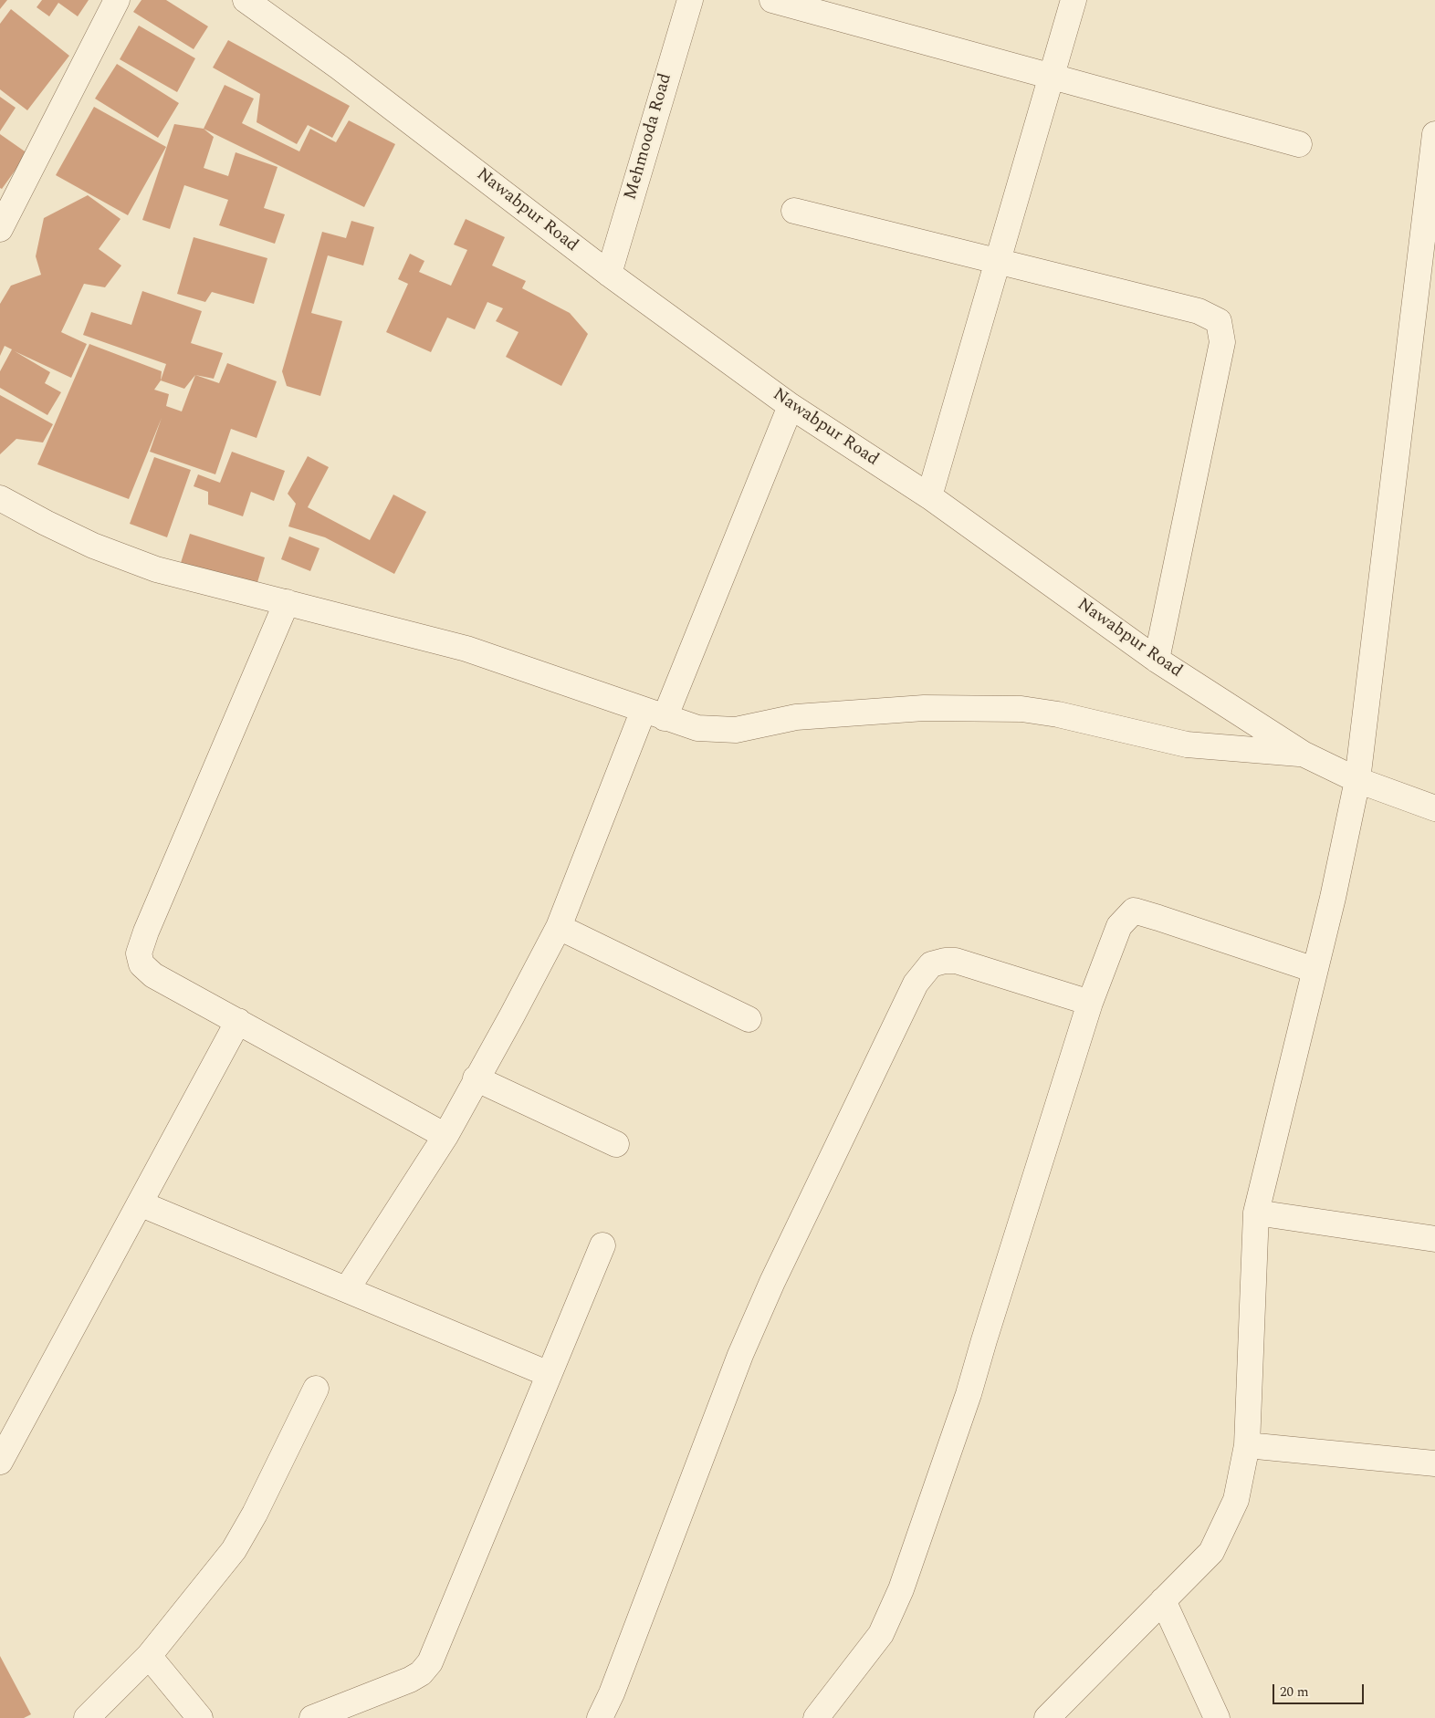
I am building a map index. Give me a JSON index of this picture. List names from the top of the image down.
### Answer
{
  "streets": {
    "street": ["Mehmooda Road", "Nawabpur Road"]
  },
  "crossings": [
    ["Mehmooda Road", "Nawabpur Road"]
  ],
  "scale_bar": "20 m"
}
